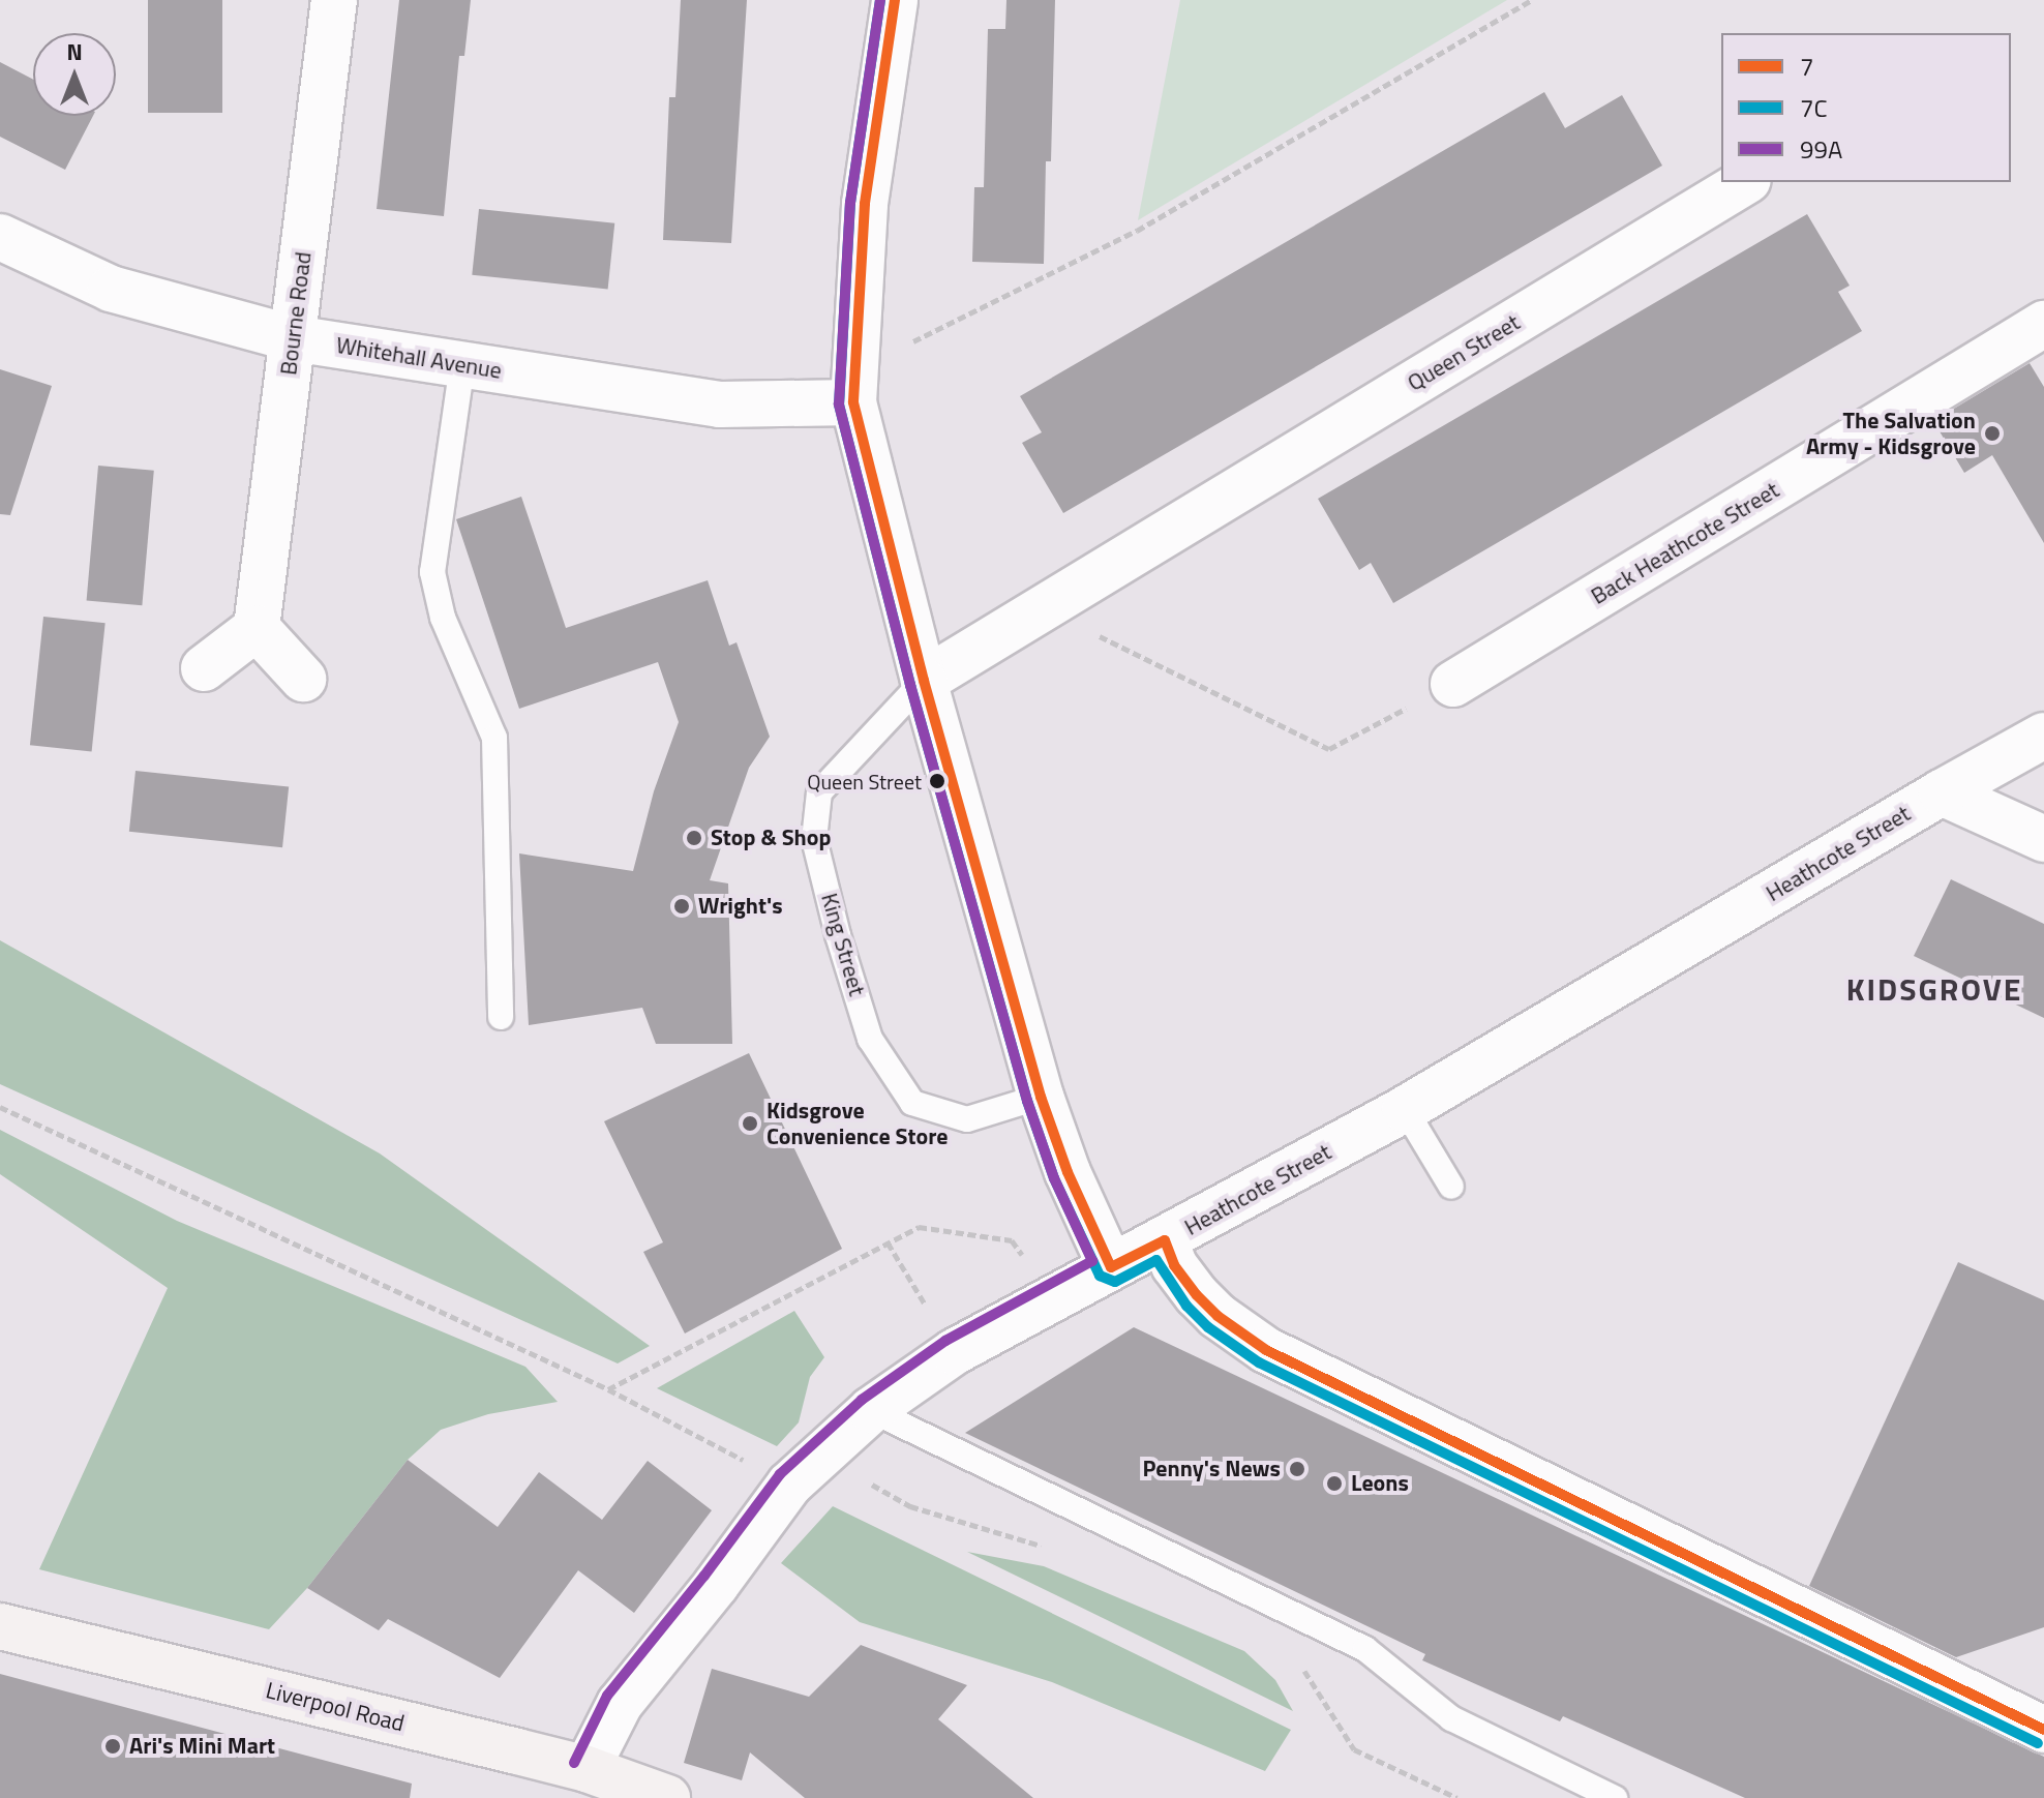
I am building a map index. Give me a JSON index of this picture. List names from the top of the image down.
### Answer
{
  "streets": {
    "main road": ["Liverpool Road"],
    "street": [
      "Bourne Road",
      "Queen Street",
      "Whitehall Avenue",
      "Back Heathcote Street",
      "Heathcote Street"
    ],
    "lane": ["King Street"]
  },
  "crossings": [
    ["Bourne Road", "Whitehall Avenue"],
    ["Queen Street", "King Street"],
    ["Heathcote Street", "Liverpool Road"]
  ],
  "districts": ["KIDSGROVE"],
  "places": [
    "The Salvation Army - Kidsgrove",
    "Queen Street",
    "Stop & Shop",
    "Wright's",
    "Kidsgrove Convenience Store",
    "Penny's News",
    "Leons",
    "Ari's Mini Mart"
  ],
  "lines": ["transit line 7", "transit line 7C", "transit line 99A"],
  "legend": ["7", "7C", "99A"],
  "north": "top"
}
